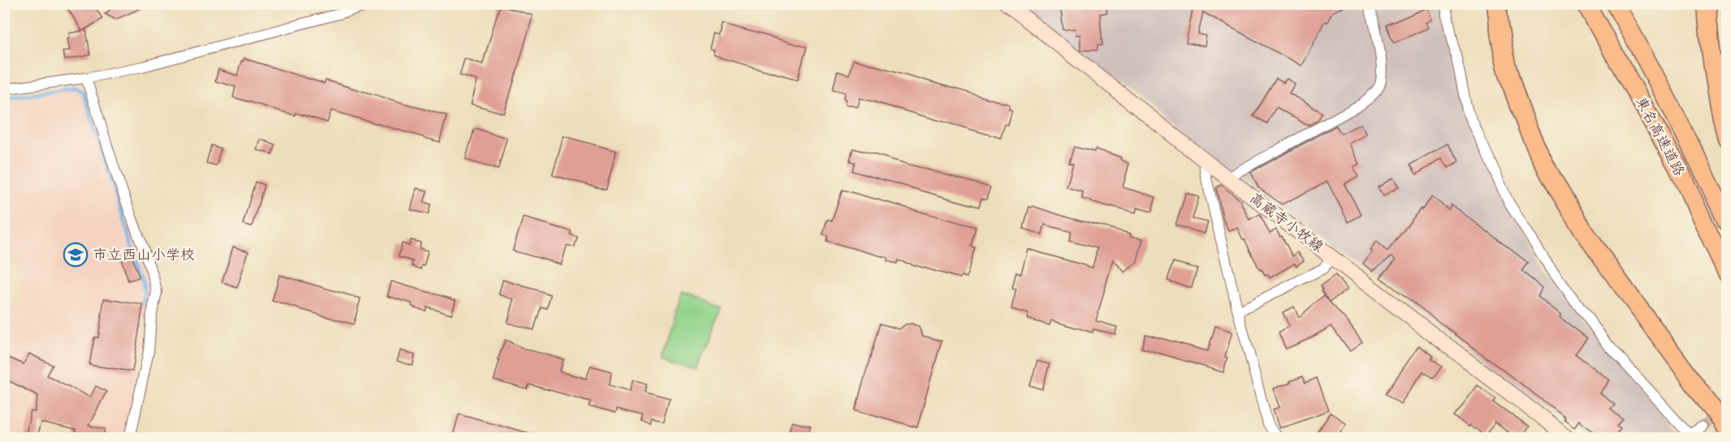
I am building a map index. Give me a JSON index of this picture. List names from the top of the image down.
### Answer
{
  "streets": {
    "highway": ["東名高速道路"],
    "main road": ["高蔵寺小牧線"]
  },
  "places": {
    "school or university": ["市立西山小学校"]
  }
}
